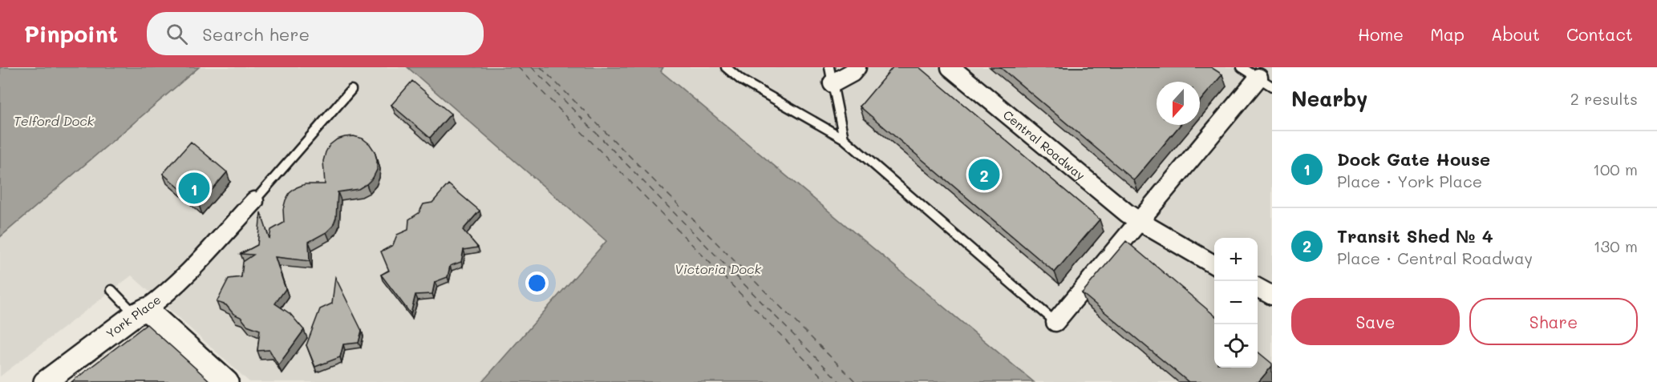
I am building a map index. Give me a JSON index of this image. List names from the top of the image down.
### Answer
{
  "streets": {
    "street": ["Central Roadway", "York Place"]
  },
  "water": ["Telford Dock", "Victoria Dock"],
  "north": "bottom",
  "page": {
    "header": "Pinpoint",
    "search": "Search here",
    "nav": [
      "Home",
      "Map",
      "About",
      "Contact"
    ],
    "heading": ["Nearby", "2 results"],
    "list": [
      {
        "mark": "1",
        "name": "Dock Gate House",
        "note": "Place · York Place",
        "value": "100 m"
      },
      {
        "mark": "2",
        "name": "Transit Shed № 4",
        "note": "Place · Central Roadway",
        "value": "130 m"
      }
    ],
    "pins": ["2", "1"],
    "map_buttons": ["+", "−"],
    "buttons": ["Save", "Share"]
  }
}
